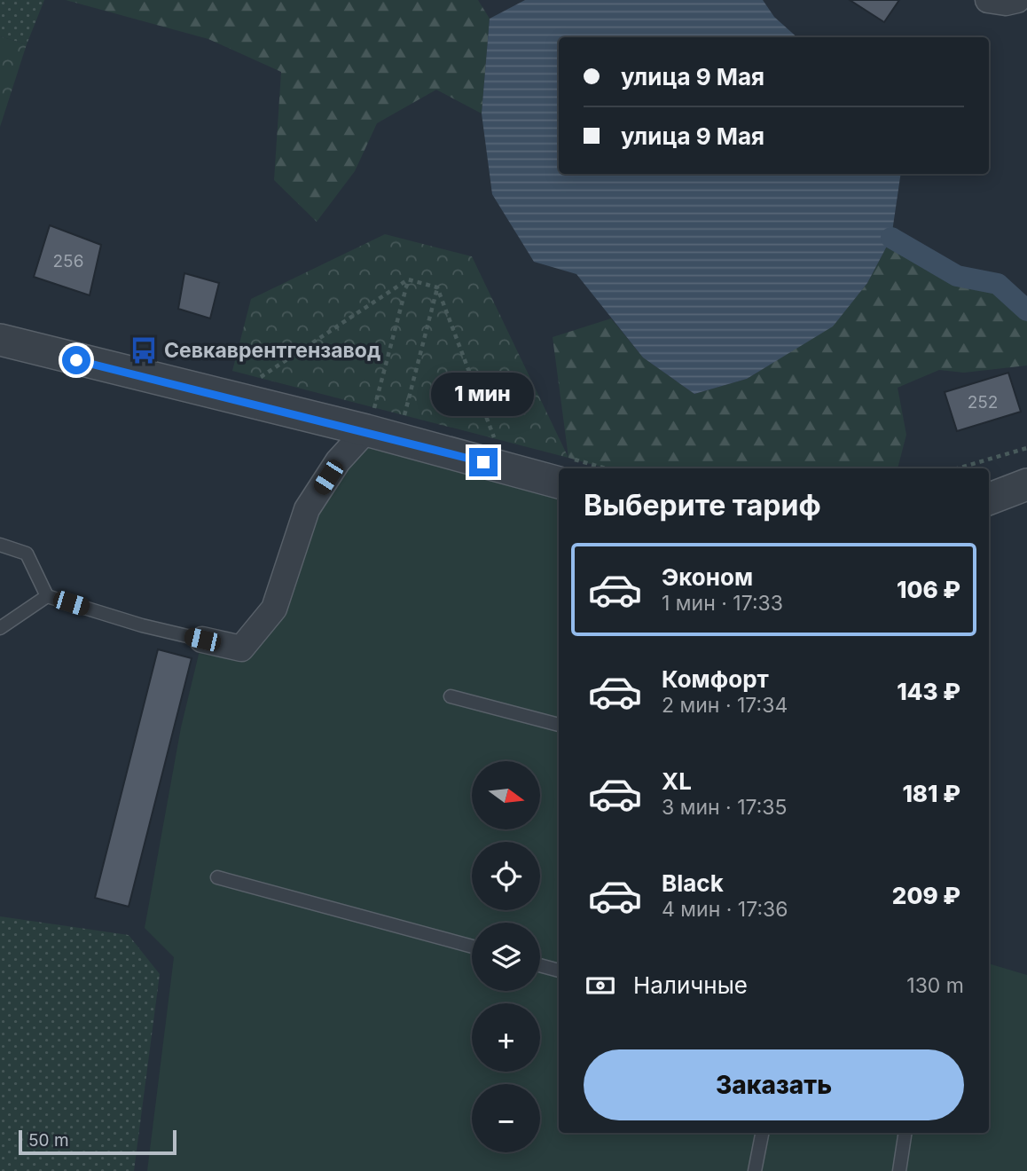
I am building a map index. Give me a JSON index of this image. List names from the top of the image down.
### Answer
{
  "places": {
    "bus stop": ["Севкаврентгензавод"]
  },
  "house_numbers": ["256", "252"],
  "scale_bar": "50 m",
  "north": "right",
  "page": {
    "banner": ["улица 9 Мая", "улица 9 Мая"],
    "bubble": "1 мин",
    "heading": "Выберите тариф",
    "list": [
      {
        "name": "Эконом",
        "note": "1 мин · 17:33",
        "value": "106 ₽"
      },
      {
        "name": "Комфорт",
        "note": "2 мин · 17:34",
        "value": "143 ₽"
      },
      {
        "name": "XL",
        "note": "3 мин · 17:35",
        "value": "181 ₽"
      },
      {
        "name": "Black",
        "note": "4 мин · 17:36",
        "value": "209 ₽"
      }
    ],
    "map_buttons": ["+", "−"],
    "pay": ["Наличные", "130 m"],
    "buttons": "Заказать",
    "scale": "50 m"
  }
}
